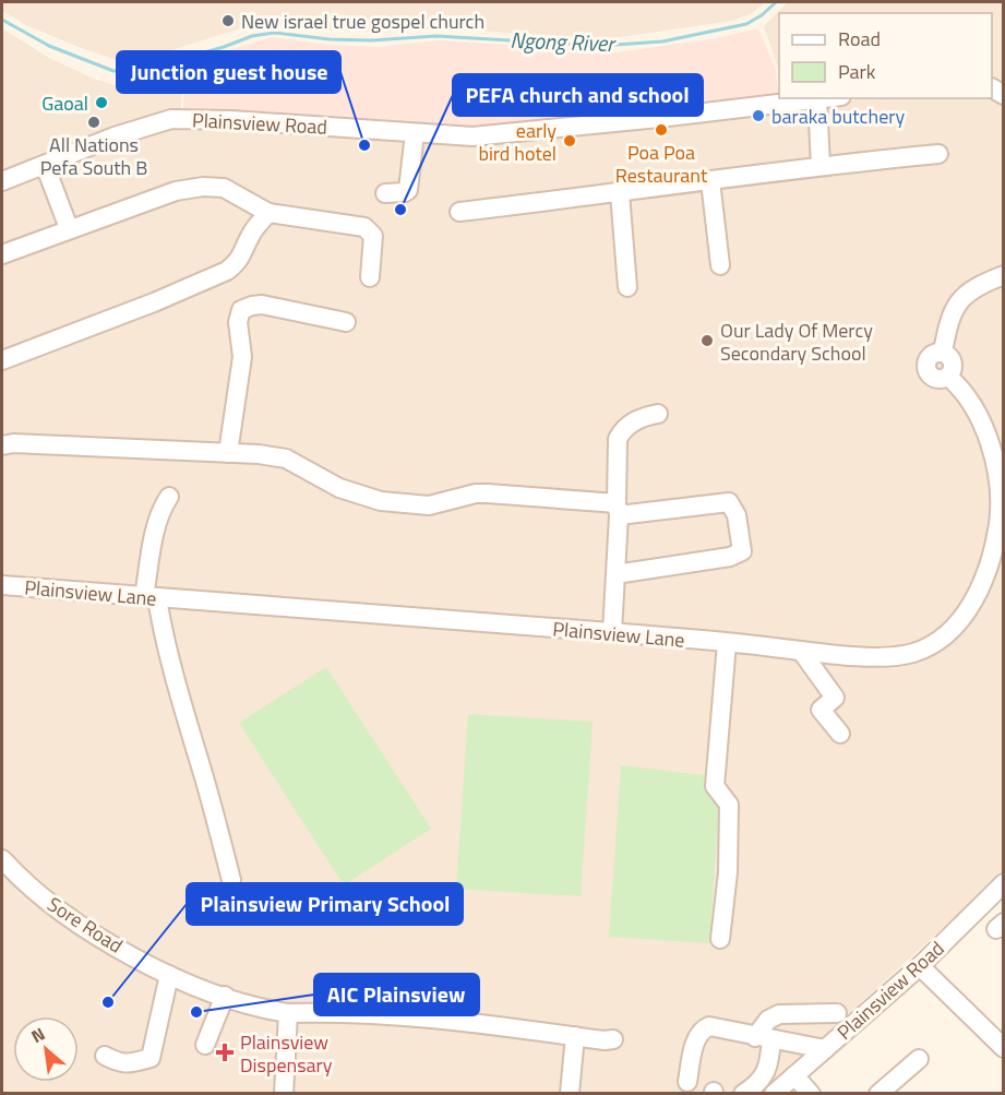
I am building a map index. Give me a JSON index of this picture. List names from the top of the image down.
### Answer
{
  "streets": {
    "street": ["Plainsview Road", "Plainsview Lane", "Sore Road"]
  },
  "water": ["Ngong River"],
  "places": {
    "other": [
      "New israel true gospel church",
      "Gaoal",
      "baraka butchery",
      "All Nations Pefa South B",
      "Poa Poa Restaurant",
      "early bird hotel",
      "Junction guest house",
      "PEFA church and school",
      "Our Lady Of Mercy Secondary School",
      "Plainsview Primary School",
      "AIC Plainsview"
    ],
    "health": ["Plainsview Dispensary"]
  },
  "legend": ["Road", "Park"],
  "north": "top left"
}
